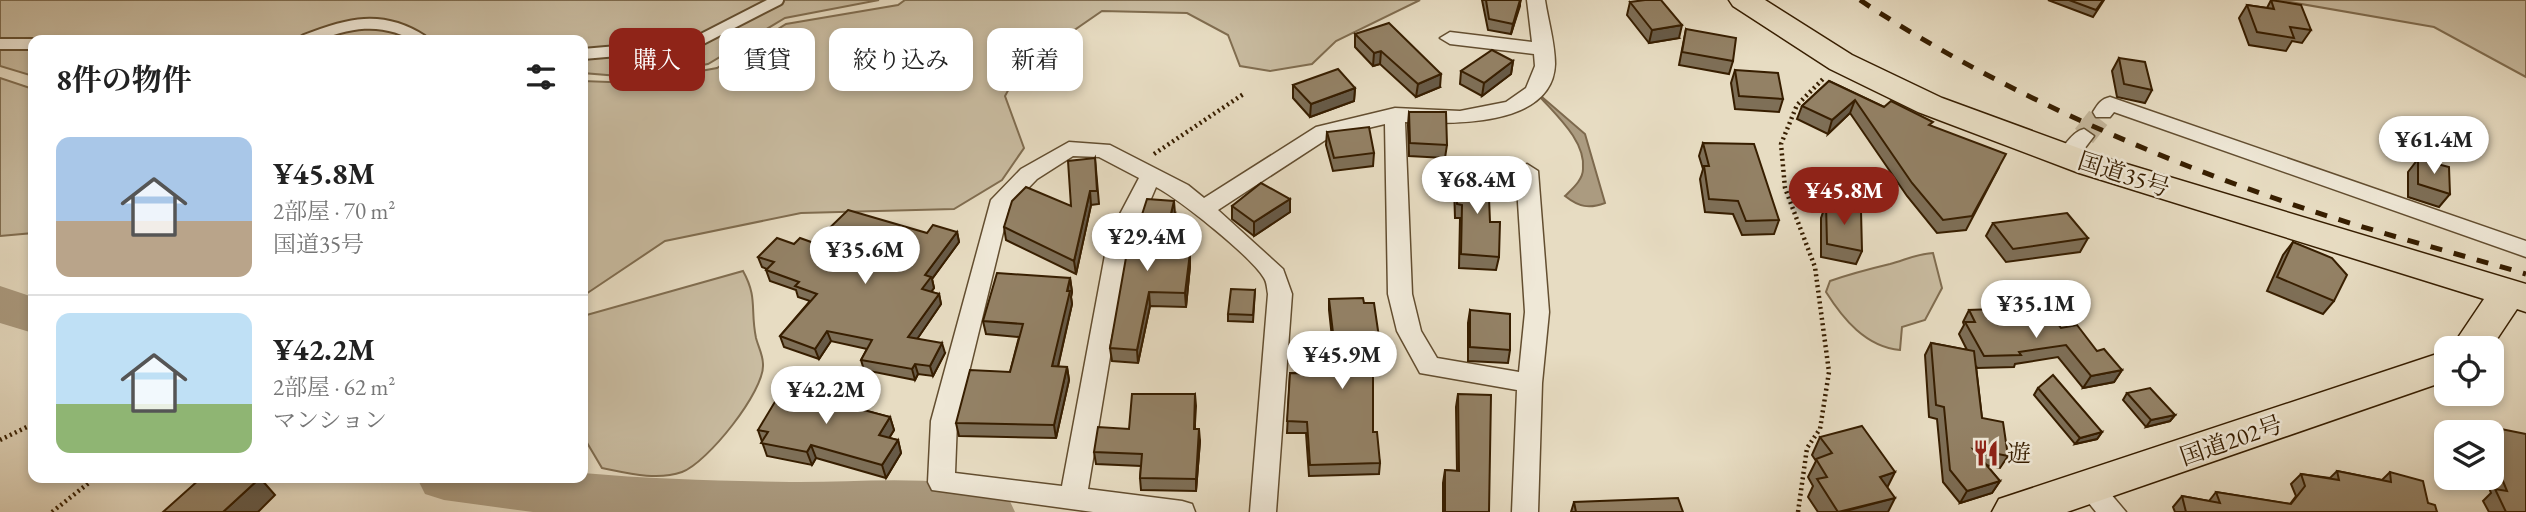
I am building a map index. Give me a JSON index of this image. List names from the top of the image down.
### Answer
{
  "streets": {
    "highway": ["国道35号", "国道202号"]
  },
  "places": {
    "restaurant": ["遊"]
  },
  "page": {
    "chip": [
      "購入",
      "賃貸",
      "絞り込み",
      "新着"
    ],
    "heading": "8件の物件",
    "price": [
      "¥61.4M",
      "¥68.4M",
      "¥45.8M",
      "¥29.4M",
      "¥35.6M",
      "¥35.1M",
      "¥45.9M",
      "¥42.2M"
    ],
    "list": [
      {
        "name": "¥45.8M",
        "note": "2部屋 · 70 m² · 国道35号"
      },
      {
        "name": "¥42.2M",
        "note": "2部屋 · 62 m² · マンション"
      }
    ]
  }
}
